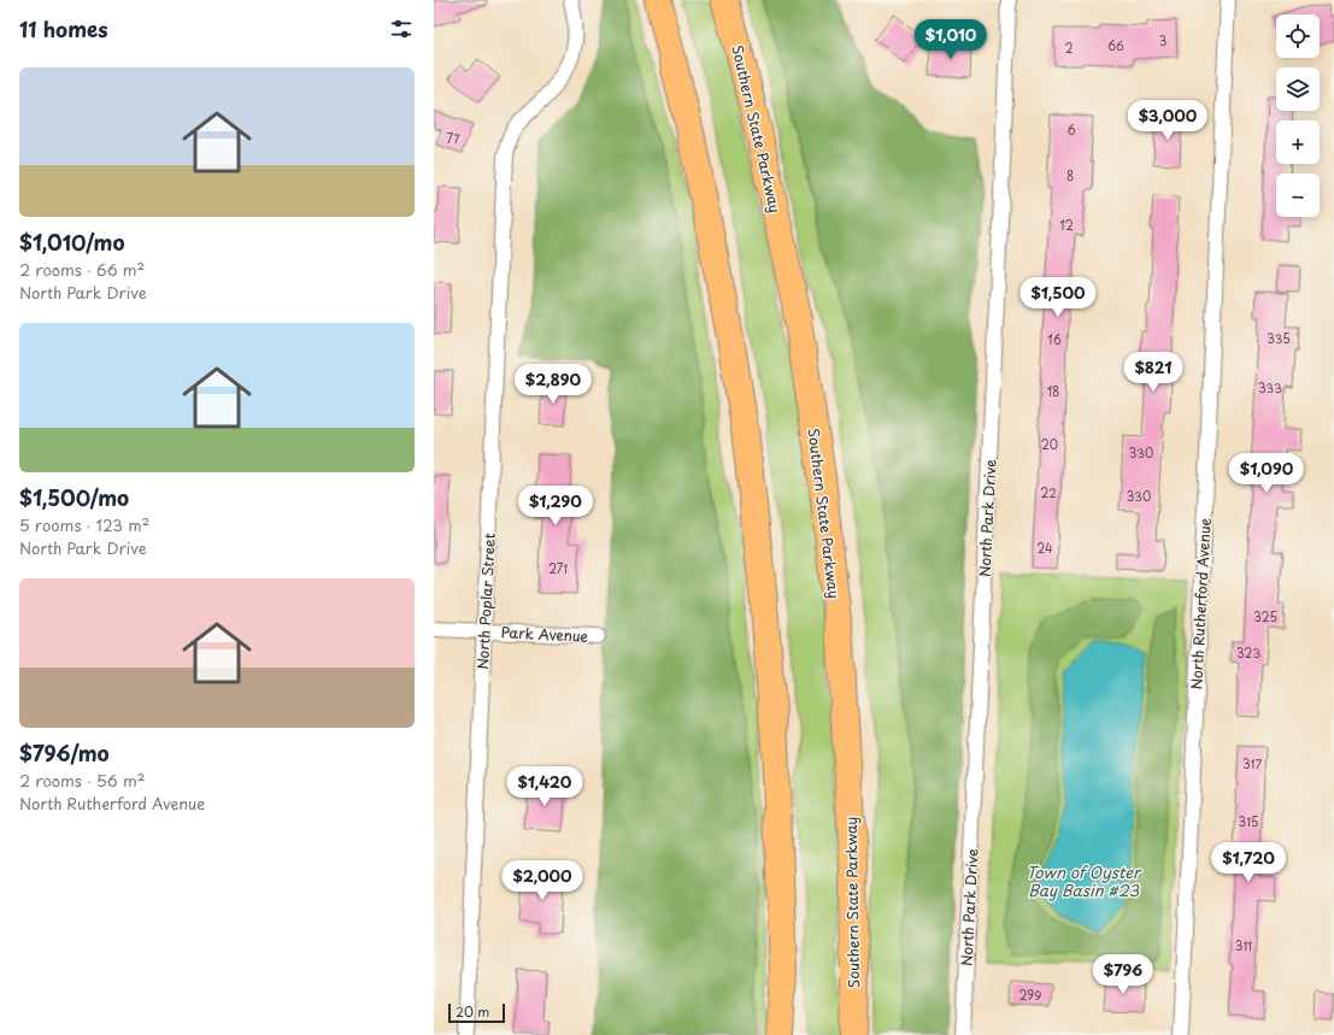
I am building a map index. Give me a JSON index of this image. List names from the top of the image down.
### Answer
{
  "streets": {
    "highway": ["Southern State Parkway"],
    "street": [
      "North Park Drive",
      "North Poplar Street",
      "North Rutherford Avenue",
      "Park Avenue"
    ]
  },
  "crossings": [
    ["North Poplar Street", "Park Avenue"]
  ],
  "water": ["Town of Oyster Bay Basin #23"],
  "house_numbers": [
    "3",
    "66",
    "2",
    "6",
    "77",
    "8",
    "12",
    "335",
    "16",
    "333",
    "18",
    "20",
    "330",
    "22",
    "330",
    "24",
    "271",
    "325",
    "323",
    "317",
    "315",
    "311",
    "299"
  ],
  "scale_bar": "20 m",
  "page": {
    "heading": "11 homes",
    "map_buttons": ["+", "−"],
    "price": [
      "$1,010",
      "$3,000",
      "$1,500",
      "$821",
      "$2,890",
      "$1,090",
      "$1,290",
      "$1,420",
      "$1,720",
      "$2,000",
      "$796"
    ],
    "list": [
      {
        "name": "$1,010/mo",
        "note": "2 rooms · 66 m² · North Park Drive"
      },
      {
        "name": "$1,500/mo",
        "note": "5 rooms · 123 m² · North Park Drive"
      },
      {
        "name": "$796/mo",
        "note": "2 rooms · 56 m² · North Rutherford Avenue"
      }
    ],
    "scale": "20 m"
  }
}
